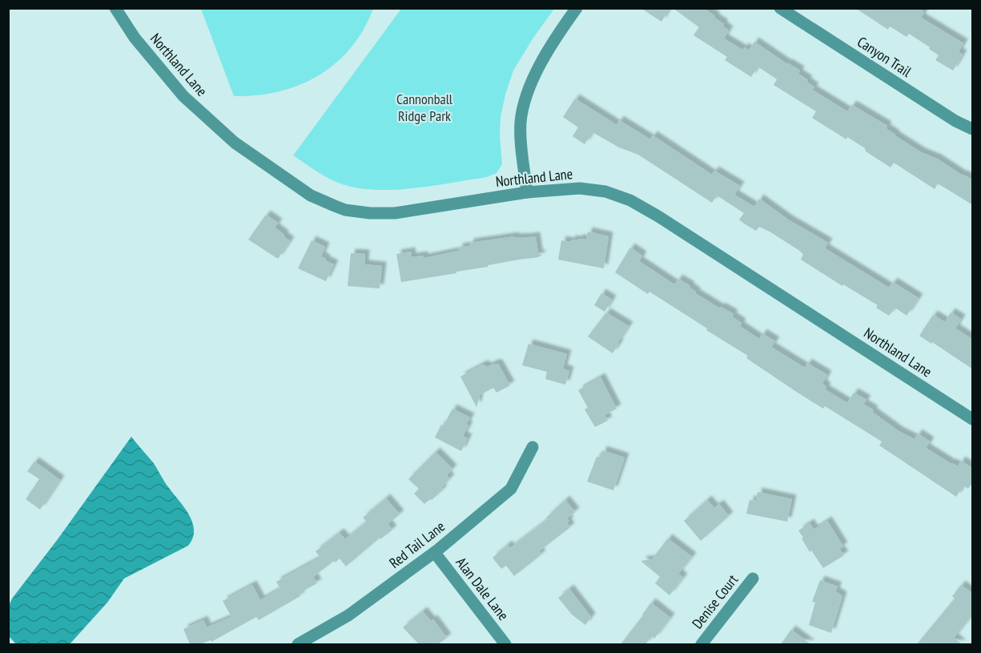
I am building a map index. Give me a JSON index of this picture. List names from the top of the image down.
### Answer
{
  "streets": {
    "street": [
      "Canyon Trail",
      "Northland Lane",
      "Red Tail Lane",
      "Alan Dale Lane",
      "Denise Court"
    ]
  },
  "crossings": [
    ["Red Tail Lane", "Alan Dale Lane"]
  ],
  "parks": ["Cannonball Ridge Park"]
}
